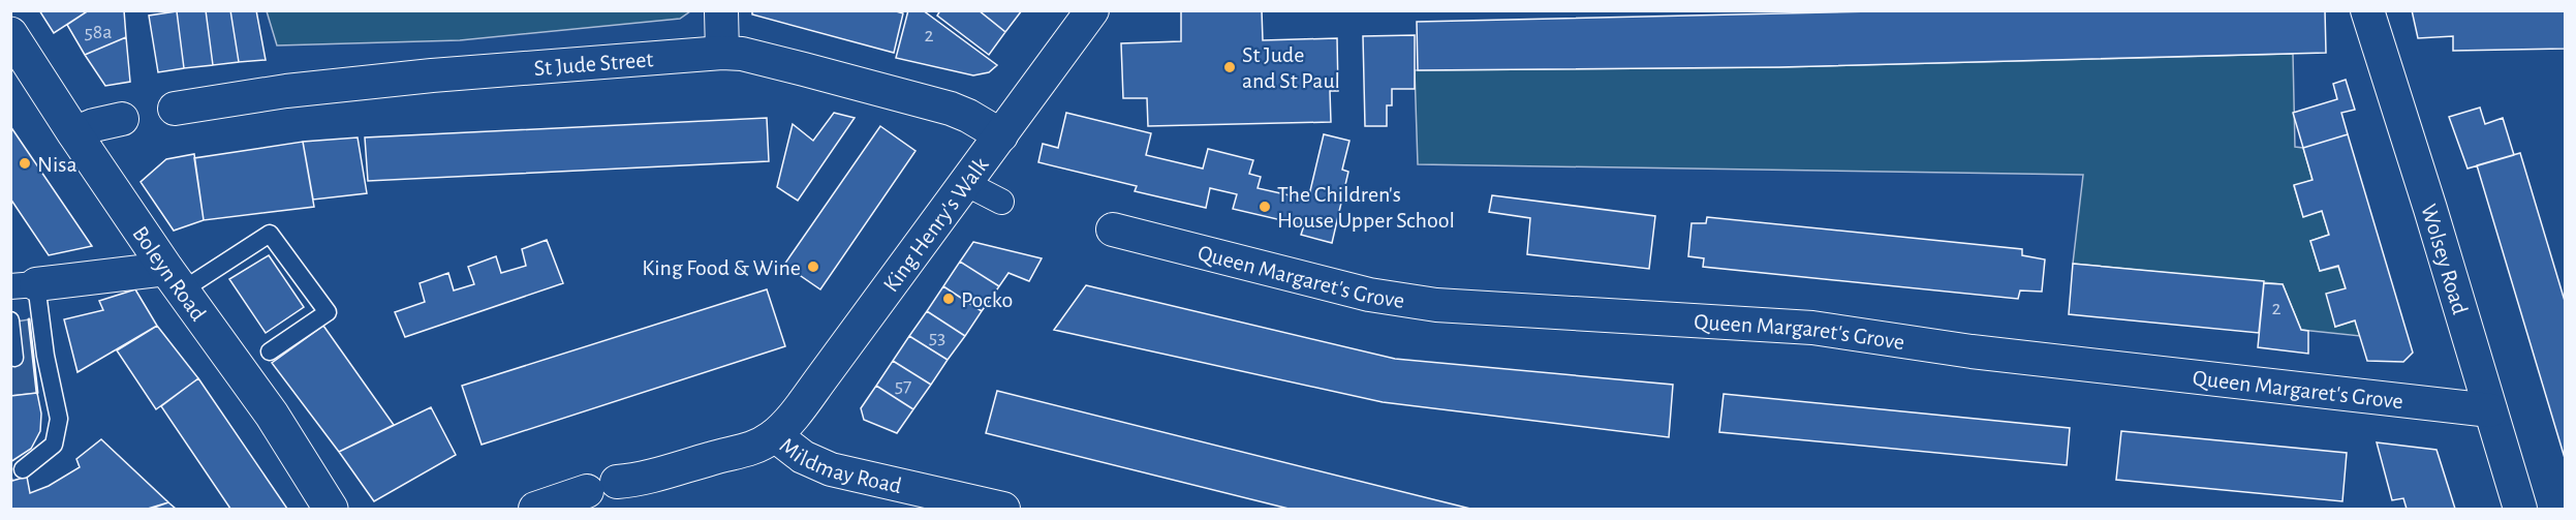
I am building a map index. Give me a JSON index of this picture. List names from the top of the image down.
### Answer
{
  "streets": {
    "street": [
      "St Jude Street",
      "King Henry's Walk",
      "Wolsey Road",
      "Boleyn Road",
      "Queen Margaret's Grove",
      "Mildmay Road"
    ]
  },
  "crossings": [
    ["St Jude Street", "King Henry's Walk"],
    ["King Henry's Walk", "Mildmay Road"],
    ["Wolsey Road", "Queen Margaret's Grove"]
  ],
  "places": [
    "St Jude and St Paul",
    "Nisa",
    "The Children's House Upper School",
    "King Food & Wine",
    "Pocko"
  ],
  "house_numbers": [
    "58a",
    "2",
    "2",
    "53",
    "57"
  ]
}
